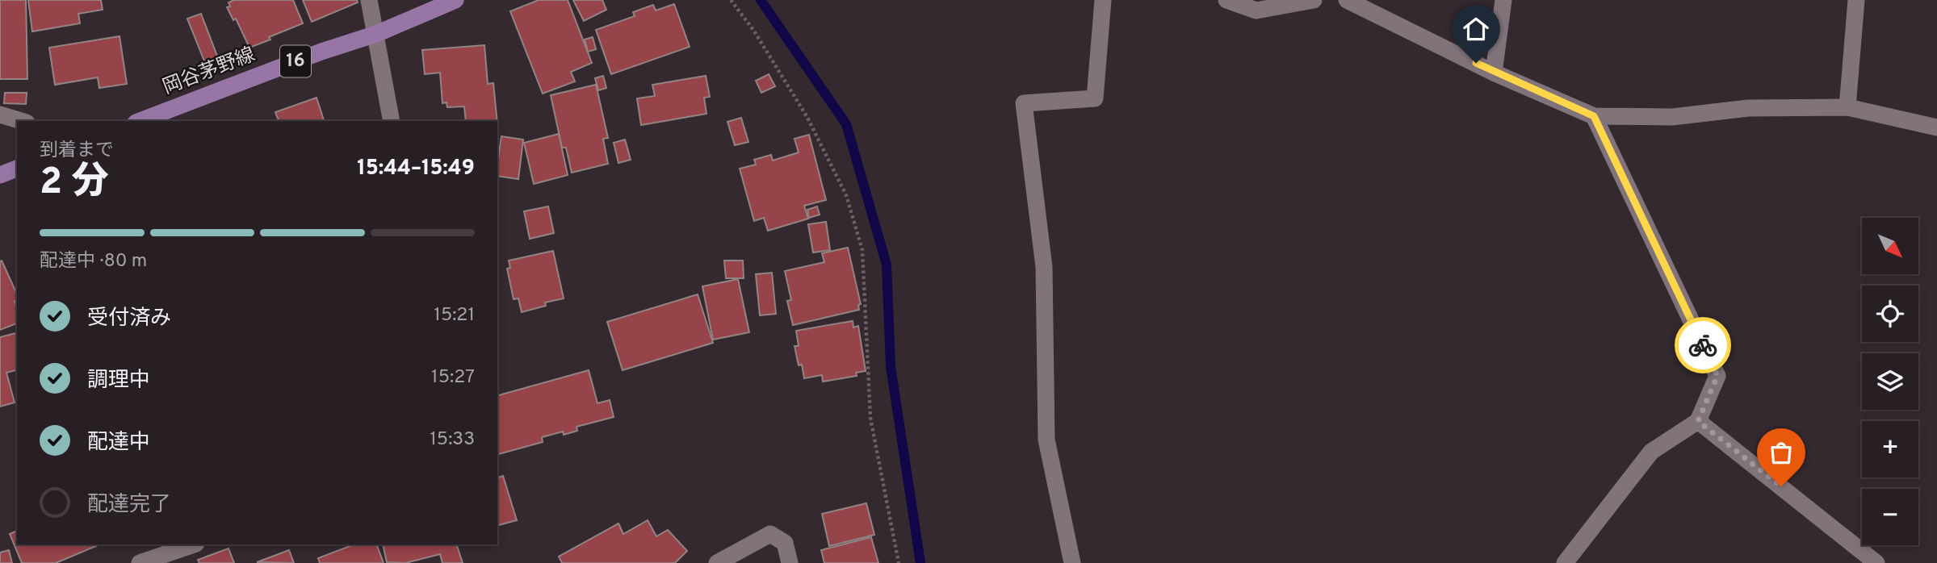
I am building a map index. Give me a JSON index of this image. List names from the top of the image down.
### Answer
{
  "streets": {
    "main road": ["16", "岡谷茅野線"]
  },
  "north": "bottom right",
  "page": {
    "heading": ["2 分", "到着まで", "15:44–15:49"],
    "bar": "配達中 · 80 m",
    "map_buttons": ["+", "−"],
    "list": [
      ["受付済み", "15:21"],
      ["調理中", "15:27"],
      ["配達中", "15:33"],
      "配達完了"
    ]
  }
}
